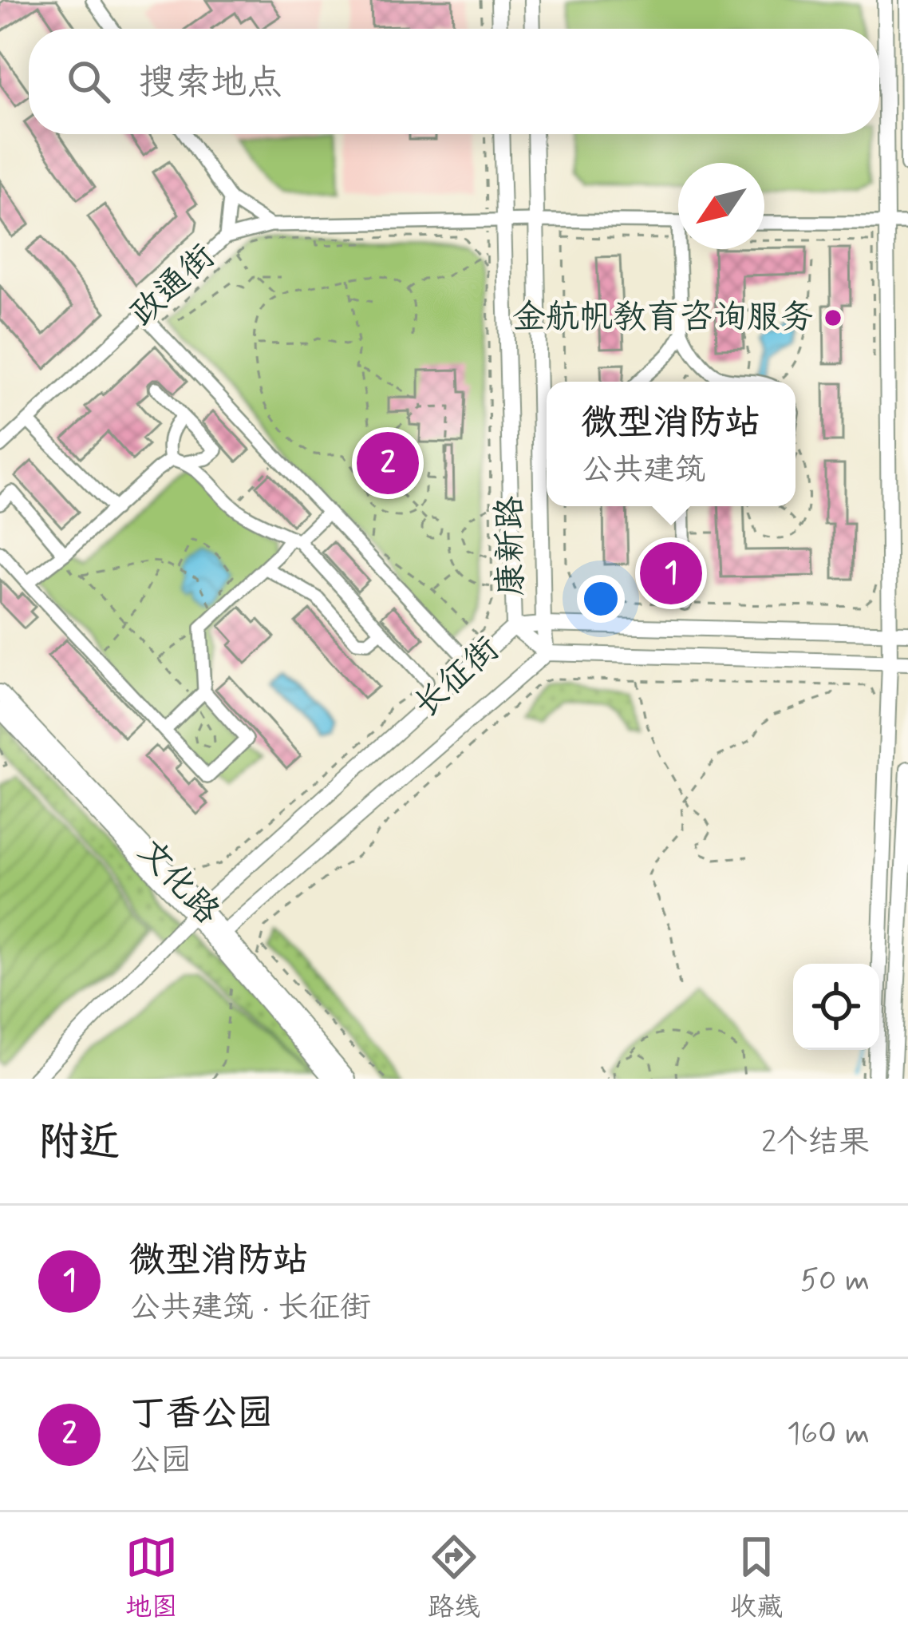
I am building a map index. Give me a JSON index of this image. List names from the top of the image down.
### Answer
{
  "streets": {
    "main road": ["康新路", "长征街", "文化路"],
    "street": ["政通街"]
  },
  "crossings": [
    ["政通街", "康新路"],
    ["康新路", "长征街"],
    ["长征街", "文化路"]
  ],
  "places": ["金航帆教育咨询服务"],
  "north": "bottom left",
  "page": {
    "search": "搜索地点",
    "popup": ["微型消防站", "公共建筑"],
    "pins": ["2", "1"],
    "heading": ["附近", "2个结果"],
    "list": [
      {
        "mark": "1",
        "name": "微型消防站",
        "note": "公共建筑 · 长征街",
        "value": "50 m"
      },
      {
        "mark": "2",
        "name": "丁香公园",
        "note": "公园",
        "value": "160 m"
      }
    ],
    "nav": ["地图", "路线", "收藏"]
  }
}
